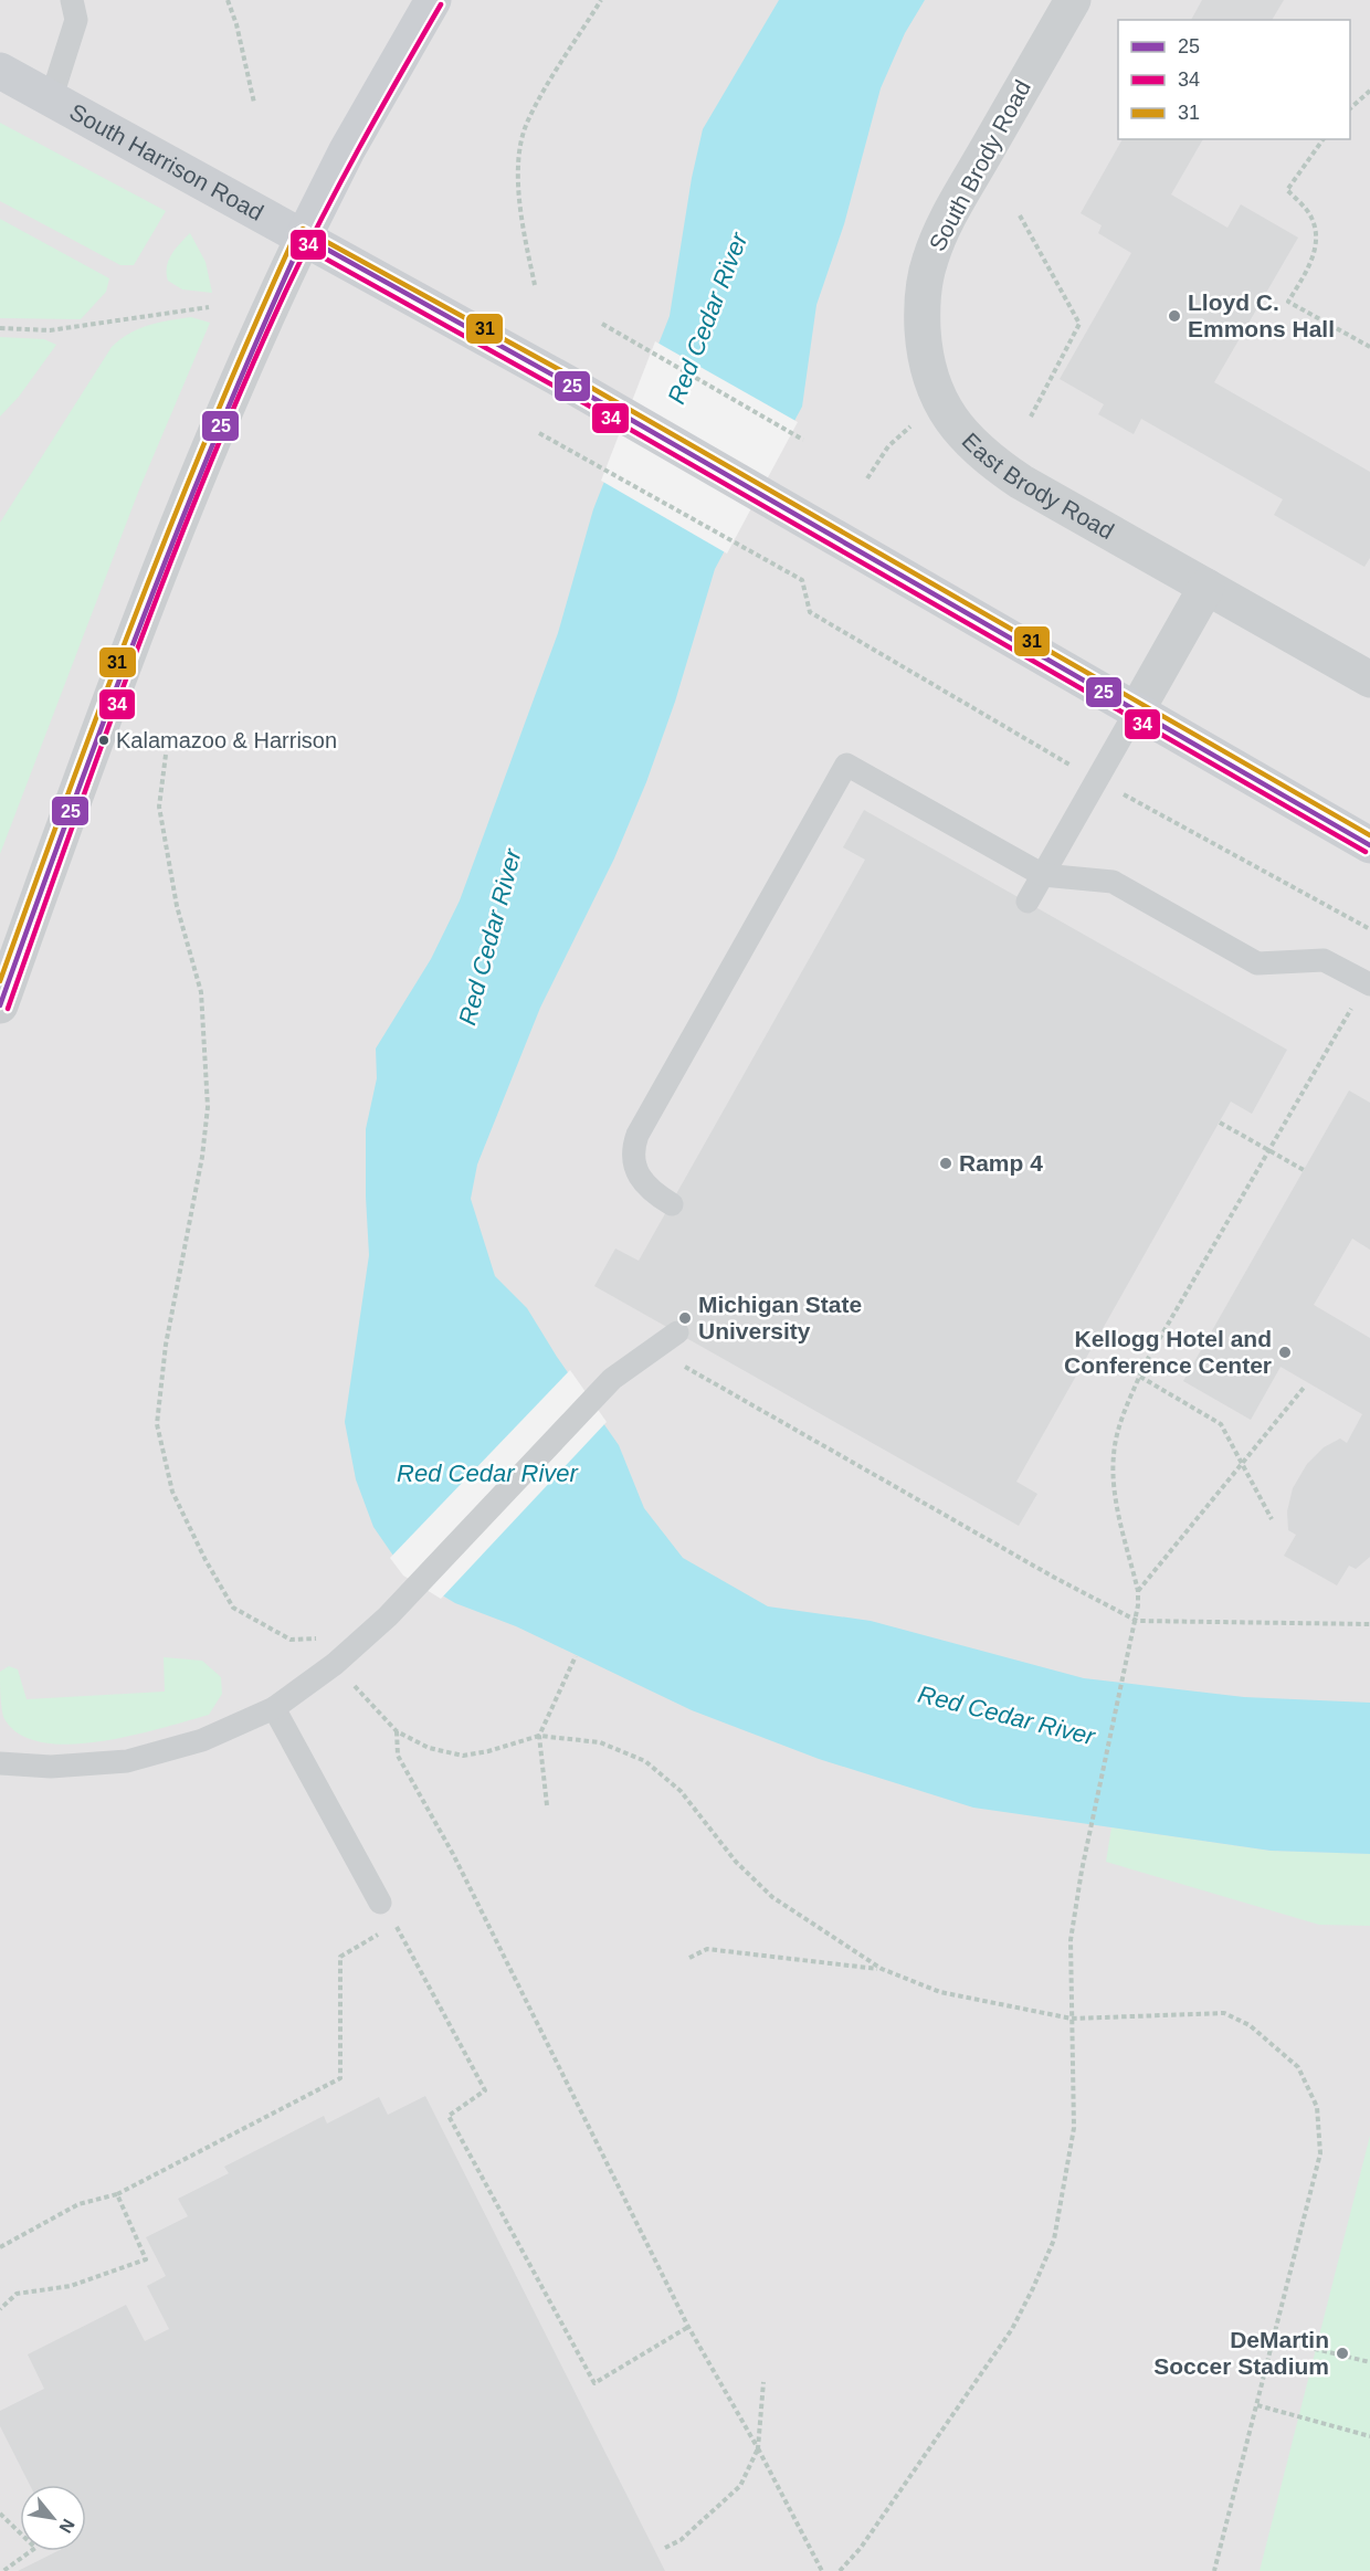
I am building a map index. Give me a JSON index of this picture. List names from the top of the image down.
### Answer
{
  "streets": {
    "street": ["South Harrison Road", "South Brody Road", "East Brody Road"]
  },
  "crossings": [
    ["South Brody Road", "East Brody Road"]
  ],
  "water": ["Red Cedar River"],
  "places": [
    "Lloyd C. Emmons Hall",
    "Kalamazoo & Harrison",
    "Ramp 4",
    "Michigan State University",
    "Kellogg Hotel and Conference Center",
    "DeMartin Soccer Stadium"
  ],
  "lines": ["transit line 34", "transit line 31", "transit line 25"],
  "legend": ["25", "34", "31"],
  "north": "bottom right"
}
